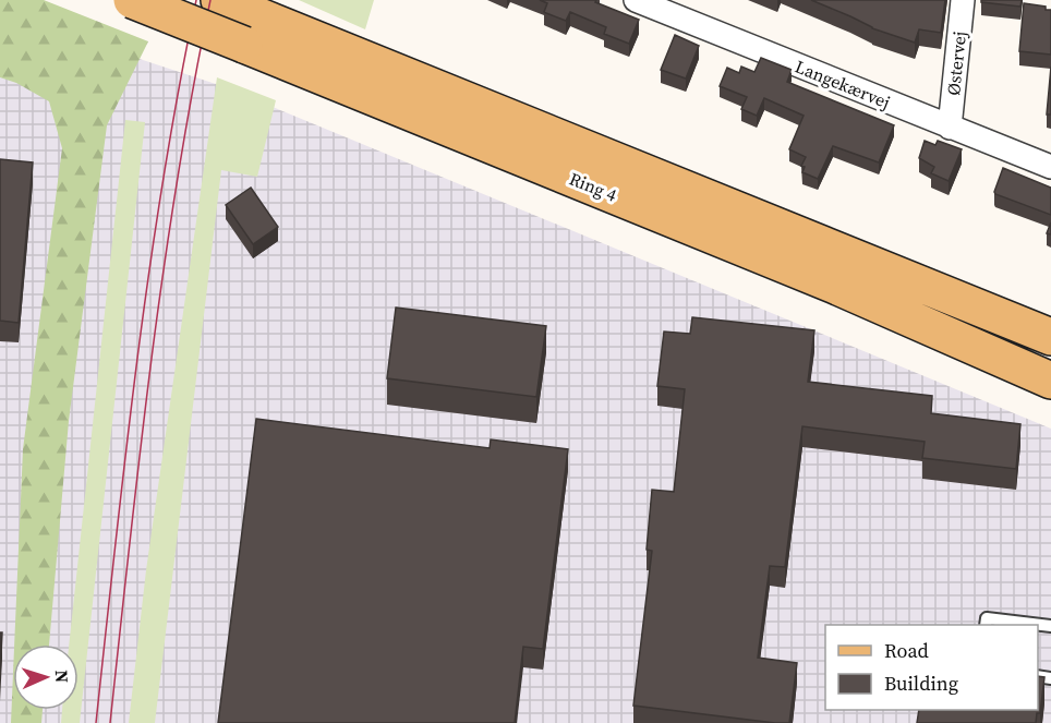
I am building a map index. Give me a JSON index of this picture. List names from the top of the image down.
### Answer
{
  "streets": {
    "main road": ["Ring 4"],
    "street": ["Østervej", "Langekærvej"]
  },
  "crossings": [
    ["Østervej", "Langekærvej"]
  ],
  "legend": ["Road", "Building"],
  "north": "right"
}
